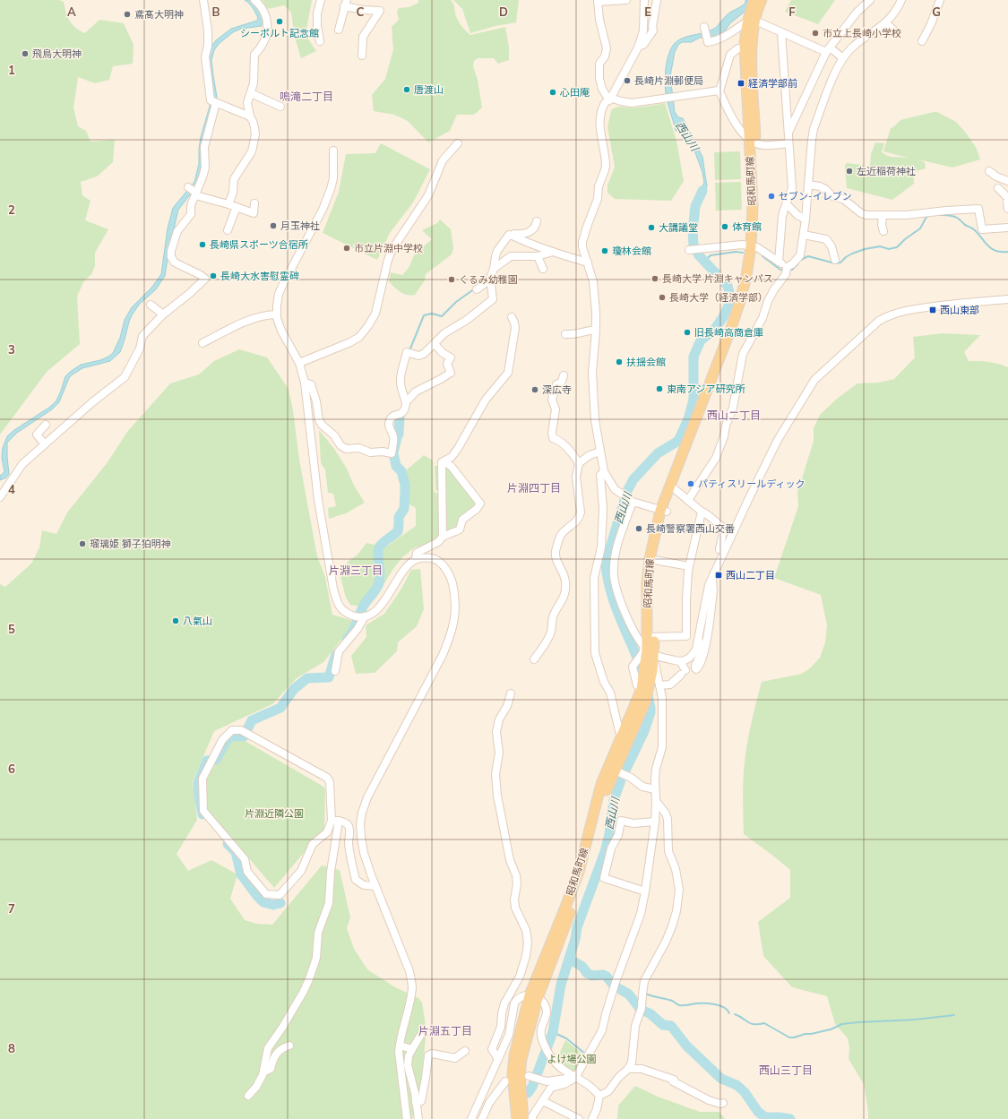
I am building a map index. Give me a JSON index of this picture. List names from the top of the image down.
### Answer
{
  "streets": {
    "main road": ["昭和馬町線"]
  },
  "districts": [
    "鳴滝二丁目",
    "西山二丁目",
    "片淵四丁目",
    "片淵三丁目",
    "片淵五丁目",
    "西山三丁目"
  ],
  "water": ["西山川"],
  "parks": ["片淵近隣公園", "よけ場公園"],
  "places": {
    "other": [
      "鳶髙大明神",
      "シーボルト記念館",
      "市立上長崎小学校",
      "飛鳥大明神",
      "長崎片淵郵便局",
      "唐渡山",
      "心田庵",
      "左近稲荷神社",
      "セブン-イレブン",
      "月玉神社",
      "体育館",
      "大講議堂",
      "長崎県スポーツ合宿所",
      "市立片淵中学校",
      "瓊林会館",
      "長崎大水害慰霊碑",
      "長崎大学 片淵キャンパス",
      "くるみ幼稚園",
      "長崎大学（経済学部）",
      "旧長崎高商倉庫",
      "扶揺会館",
      "東南アジア研究所",
      "深広寺",
      "パティスリールディック",
      "長崎警察署西山交番",
      "瑠璃姫 獅子狛明神",
      "八氣山"
    ],
    "transit": ["経済学部前", "西山東部", "西山二丁目"]
  },
  "grid": {
    "columns": [
      "A",
      "B",
      "C",
      "D",
      "E",
      "F",
      "G"
    ],
    "rows": [
      "1",
      "2",
      "3",
      "4",
      "5",
      "6",
      "7",
      "8"
    ]
  }
}
